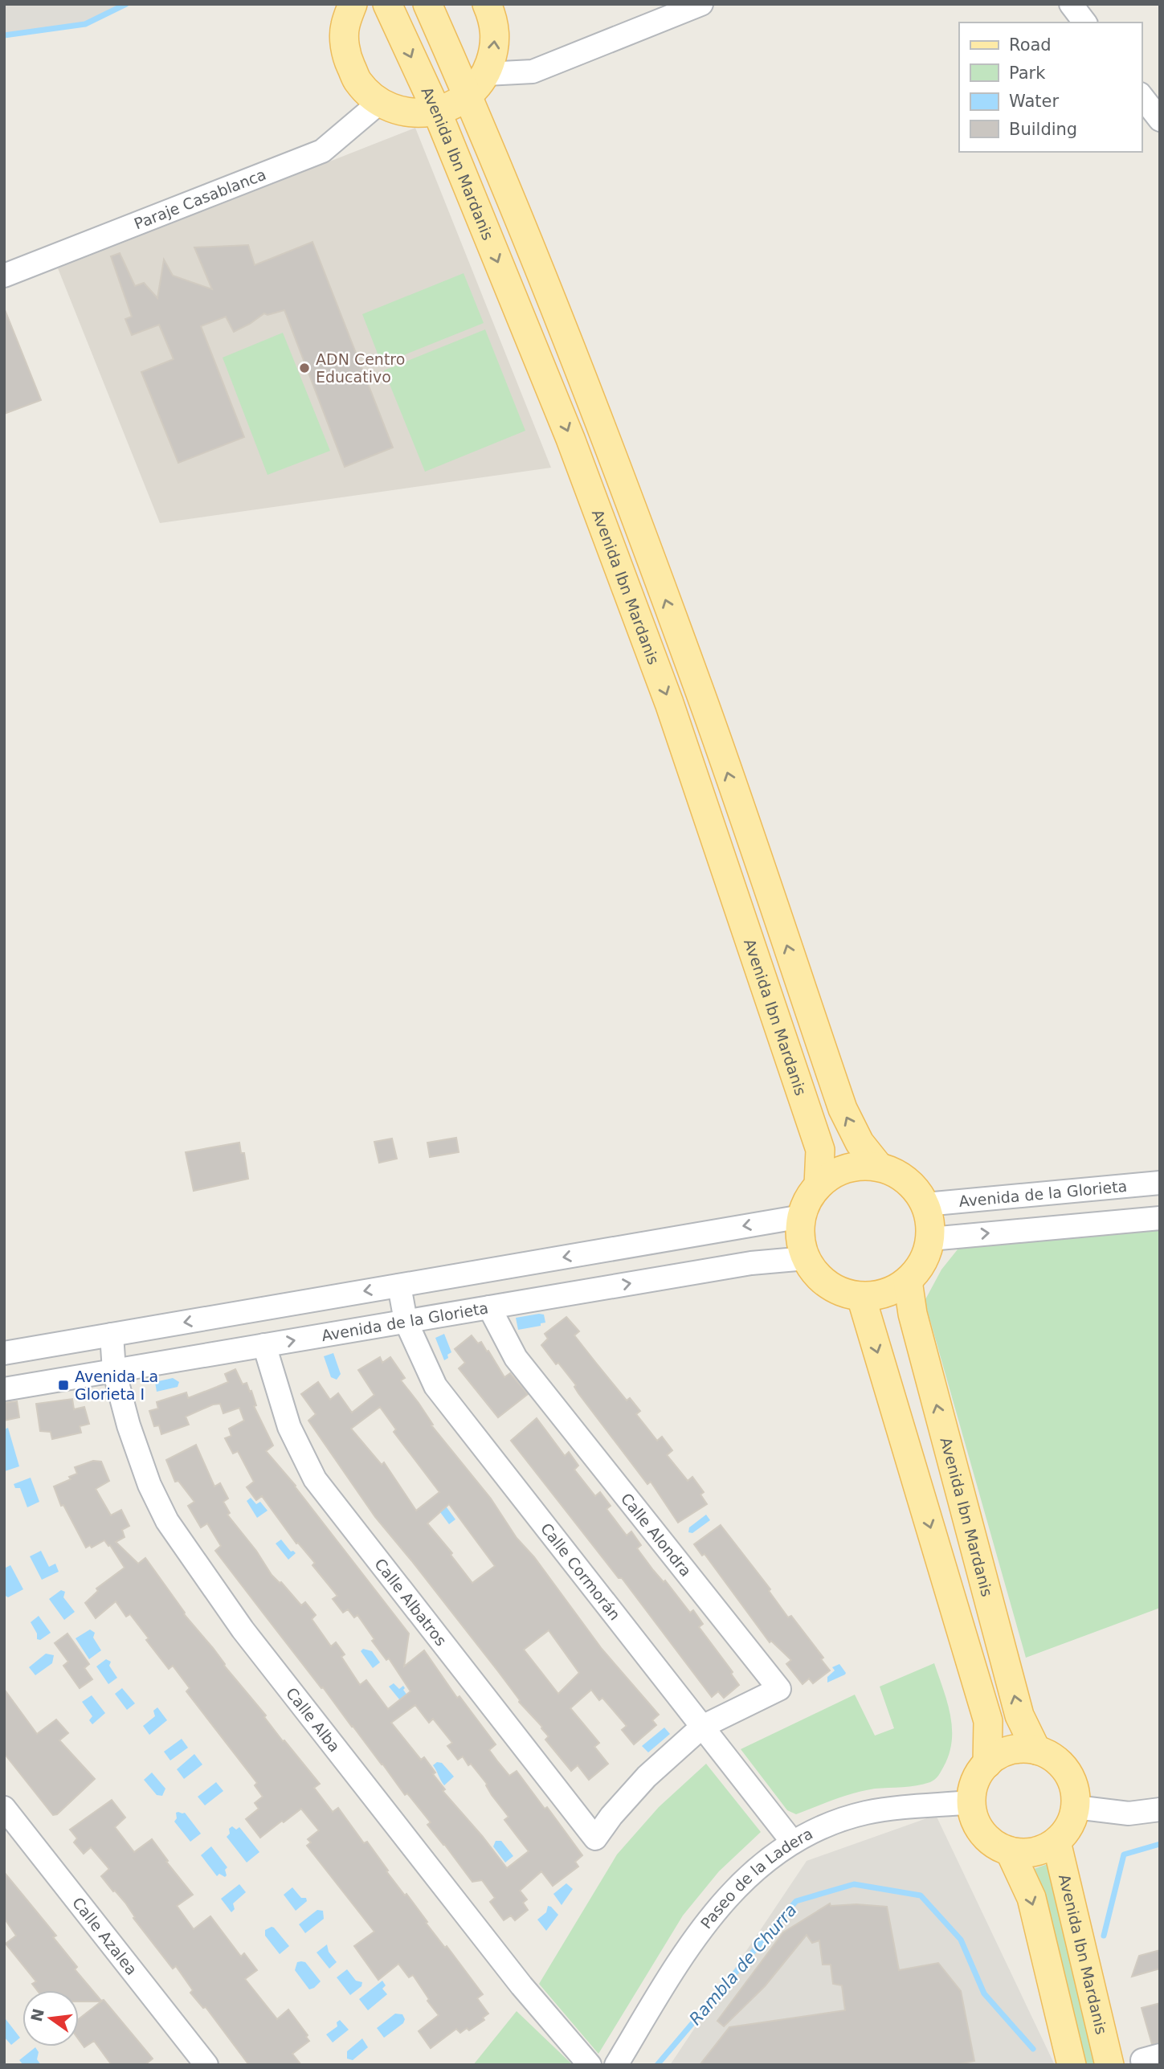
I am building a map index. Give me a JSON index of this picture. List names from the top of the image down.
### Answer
{
  "streets": {
    "main road": ["Avenida Ibn Mardanis"],
    "street": [
      "Paraje Casablanca",
      "Avenida de la Glorieta",
      "Calle Alondra",
      "Calle Cormorán",
      "Calle Albatros",
      "Calle Alba",
      "Paseo de la Ladera",
      "Calle Azalea"
    ]
  },
  "crossings": [
    ["Avenida Ibn Mardanis", "Avenida de la Glorieta"],
    ["Avenida Ibn Mardanis", "Paseo de la Ladera"],
    ["Avenida de la Glorieta", "Calle Alondra"],
    ["Avenida de la Glorieta", "Calle Cormorán"],
    ["Avenida de la Glorieta", "Calle Albatros"],
    ["Avenida de la Glorieta", "Calle Alba"],
    ["Calle Alondra", "Calle Cormorán"],
    ["Calle Alondra", "Calle Albatros"],
    ["Calle Cormorán", "Calle Albatros"],
    ["Calle Cormorán", "Paseo de la Ladera"]
  ],
  "water": ["Rambla de Churra"],
  "places": {
    "other": ["ADN Centro Educativo"],
    "transit": ["Avenida La Glorieta I"]
  },
  "legend": [
    "Road",
    "Park",
    "Water",
    "Building"
  ],
  "north": "left"
}
